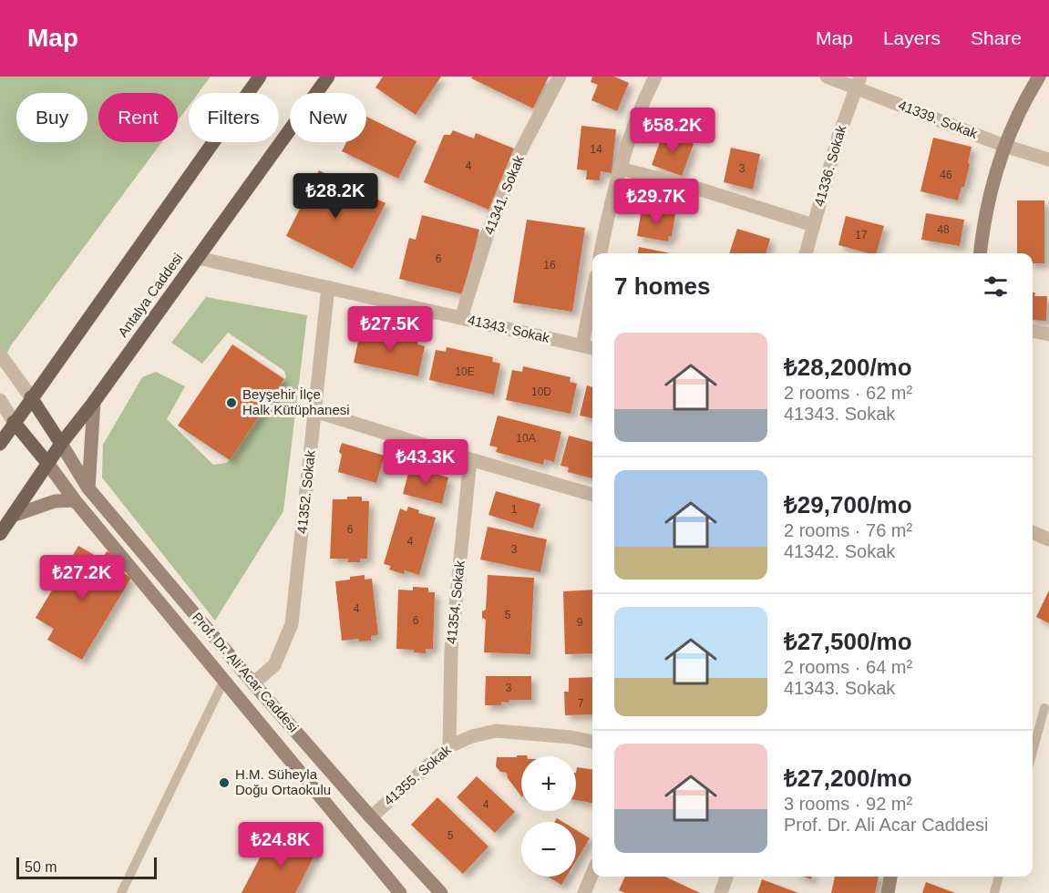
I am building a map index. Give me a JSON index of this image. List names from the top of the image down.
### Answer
{
  "streets": {
    "main road": ["Antalya Caddesi", "Prof. Dr. Ali Acar Caddesi"],
    "street": [
      "41339. Sokak",
      "41336. Sokak",
      "41341. Sokak",
      "41343. Sokak",
      "41352. Sokak",
      "41354. Sokak",
      "41355. Sokak"
    ]
  },
  "crossings": [
    ["41339. Sokak", "41336. Sokak"],
    ["41341. Sokak", "41343. Sokak"],
    ["Antalya Caddesi", "41343. Sokak"],
    ["Antalya Caddesi", "Prof. Dr. Ali Acar Caddesi"],
    ["41343. Sokak", "41352. Sokak"],
    ["41352. Sokak", "Prof. Dr. Ali Acar Caddesi"],
    ["41354. Sokak", "41355. Sokak"],
    ["Prof. Dr. Ali Acar Caddesi", "41355. Sokak"]
  ],
  "places": ["Beyşehir İlçe Halk Kütüphanesi", "H.M. Süheyla Doğu Ortaokulu"],
  "house_numbers": [
    "14",
    "4",
    "3",
    "46",
    "48",
    "17",
    "6",
    "16",
    "10E",
    "10D",
    "10A",
    "1",
    "6",
    "4",
    "3",
    "4",
    "5",
    "6",
    "9",
    "3",
    "7",
    "4",
    "5"
  ],
  "scale_bar": "50 m",
  "page": {
    "header": "Map",
    "nav": ["Map", "Layers", "Share"],
    "chip": [
      "Buy",
      "Rent",
      "Filters",
      "New"
    ],
    "price": [
      "₺58.2K",
      "₺28.2K",
      "₺29.7K",
      "₺27.5K",
      "₺43.3K",
      "₺27.2K",
      "₺24.8K"
    ],
    "heading": "7 homes",
    "list": [
      {
        "name": "₺28,200/mo",
        "note": "2 rooms · 62 m² · 41343. Sokak"
      },
      {
        "name": "₺29,700/mo",
        "note": "2 rooms · 76 m² · 41342. Sokak"
      },
      {
        "name": "₺27,500/mo",
        "note": "2 rooms · 64 m² · 41343. Sokak"
      },
      {
        "name": "₺27,200/mo",
        "note": "3 rooms · 92 m² · Prof. Dr. Ali Acar Caddesi"
      }
    ],
    "map_buttons": ["+", "−"],
    "scale": "50 m"
  }
}
